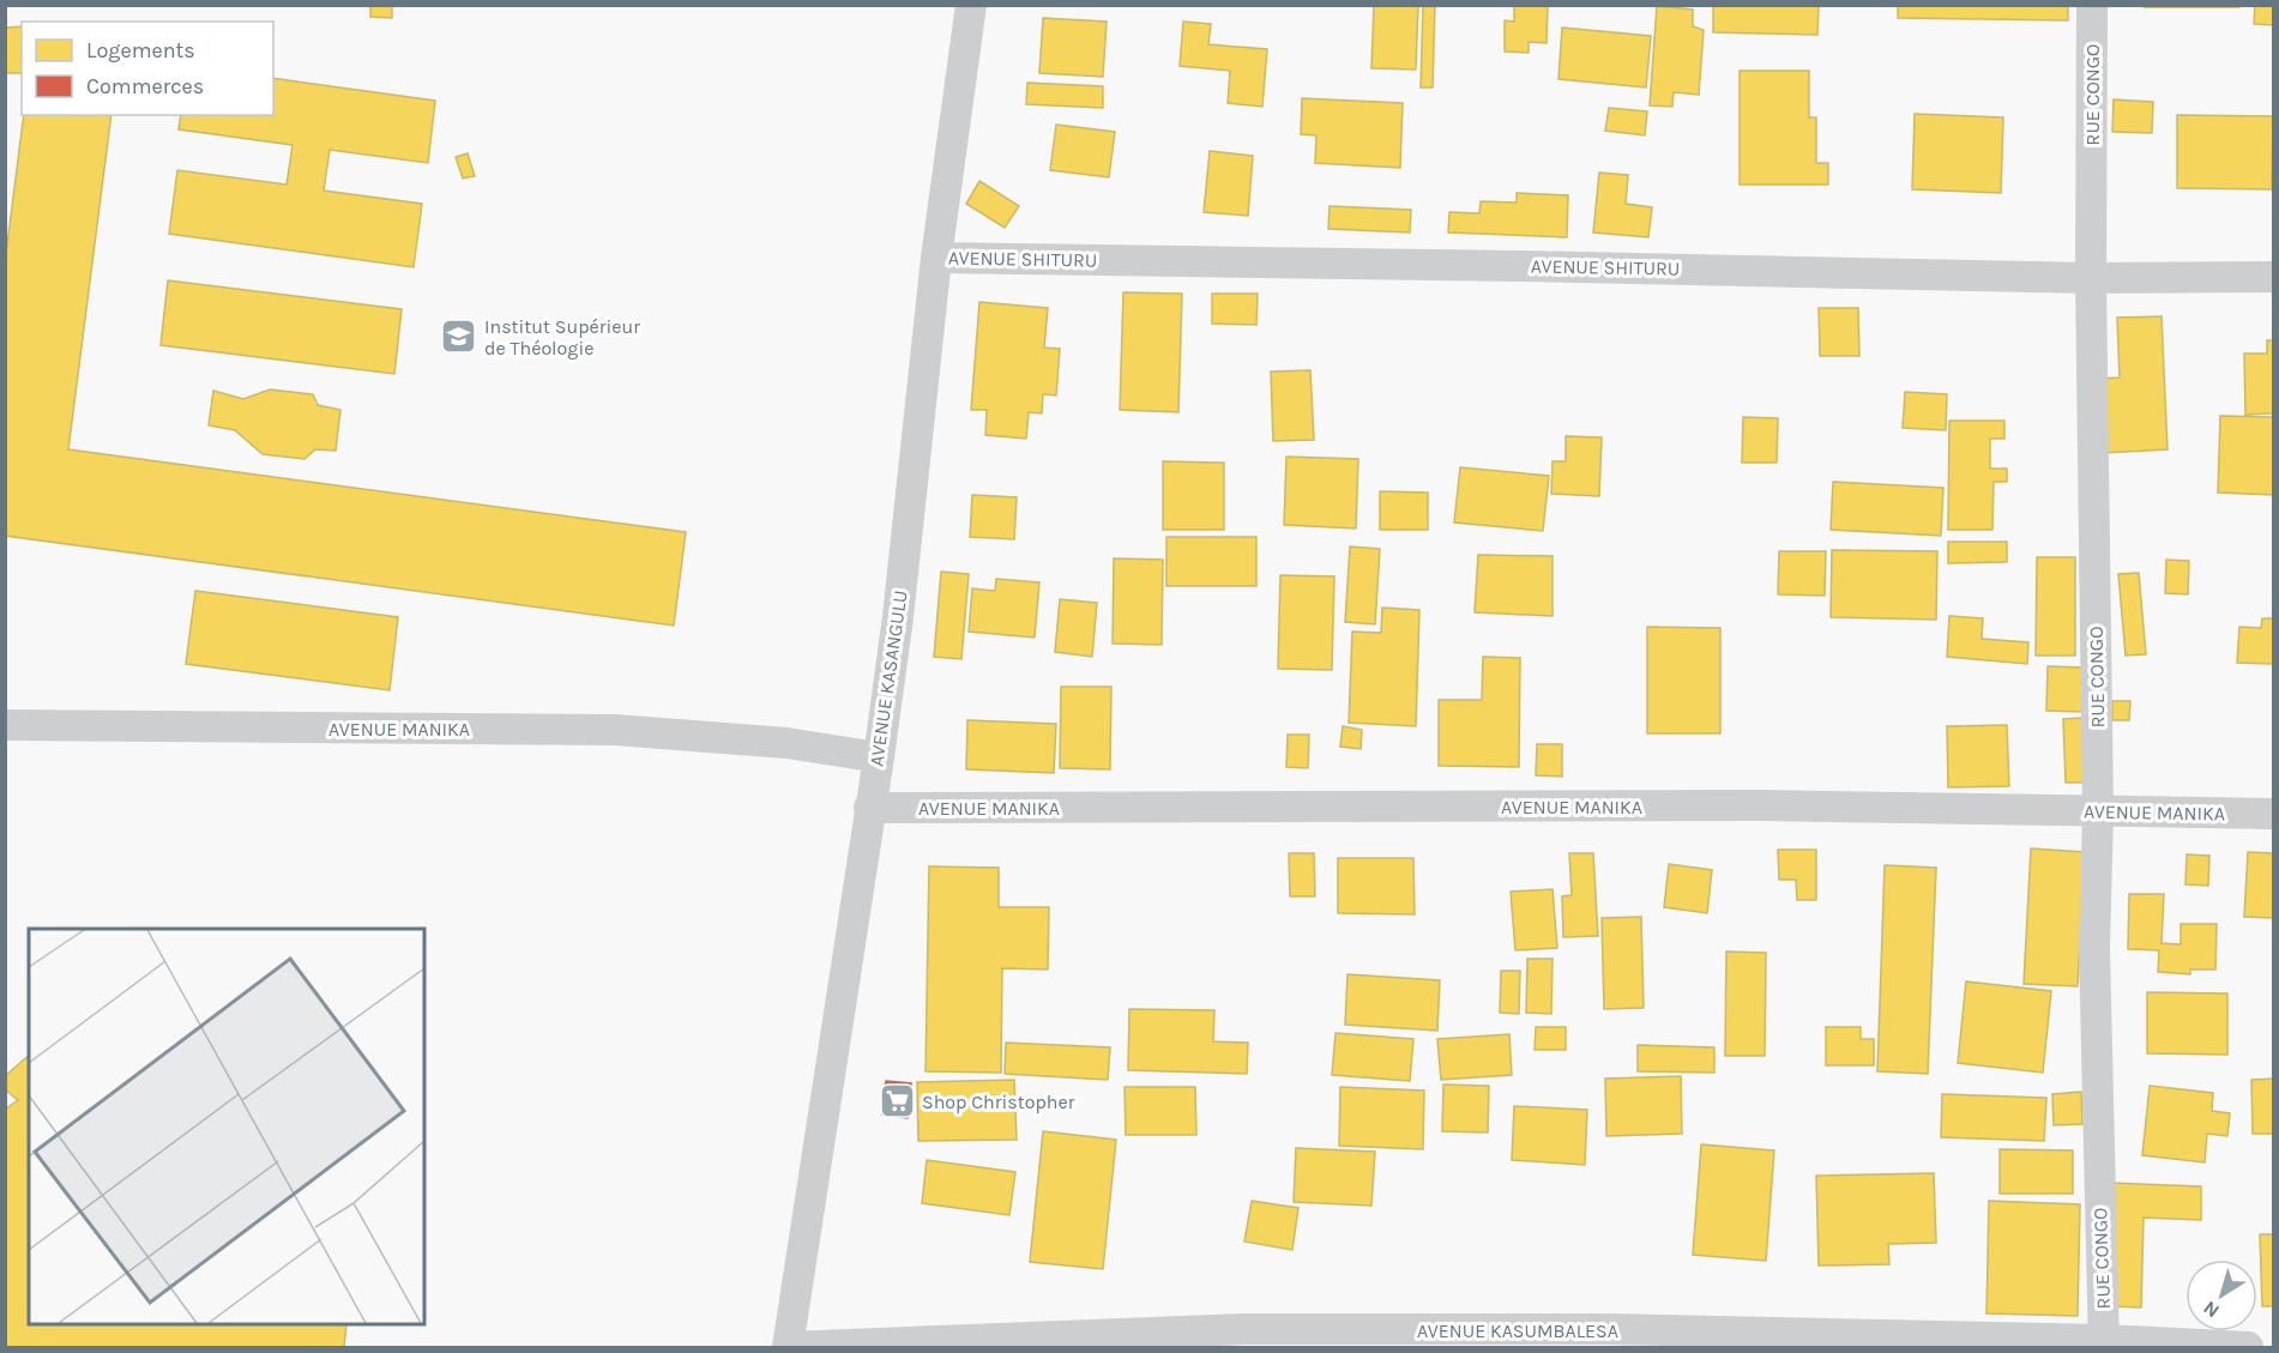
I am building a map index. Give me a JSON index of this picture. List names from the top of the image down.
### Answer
{
  "streets": {
    "street": [
      "RUE CONGO",
      "AVENUE SHITURU",
      "AVENUE KASANGULU",
      "AVENUE MANIKA",
      "AVENUE KASUMBALESA"
    ]
  },
  "crossings": [
    ["RUE CONGO", "AVENUE SHITURU"],
    ["RUE CONGO", "AVENUE MANIKA"],
    ["RUE CONGO", "AVENUE KASUMBALESA"],
    ["AVENUE SHITURU", "AVENUE KASANGULU"],
    ["AVENUE KASANGULU", "AVENUE MANIKA"],
    ["AVENUE KASANGULU", "AVENUE KASUMBALESA"]
  ],
  "places": {
    "school or university": ["Institut Supérieur de Théologie"],
    "supermarket": ["Shop Christopher"]
  },
  "legend": ["Logements", "Commerces"],
  "north": "bottom left"
}
